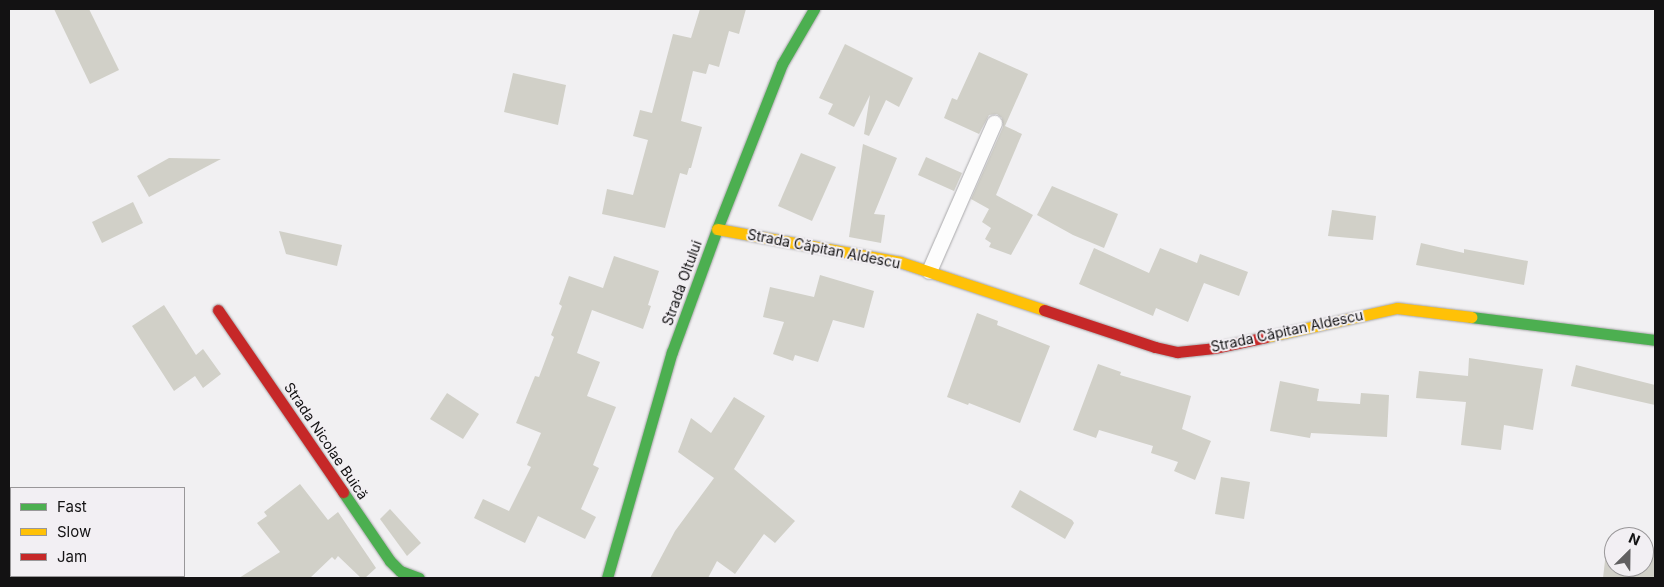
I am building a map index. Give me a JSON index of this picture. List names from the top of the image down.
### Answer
{
  "streets": {
    "street": ["Strada Căpitan Aldescu", "Strada Oltului", "Strada Nicolae Buică"]
  },
  "crossings": [
    ["Strada Căpitan Aldescu", "Strada Oltului"]
  ],
  "legend": ["Fast", "Slow", "Jam"],
  "north": "top right"
}
